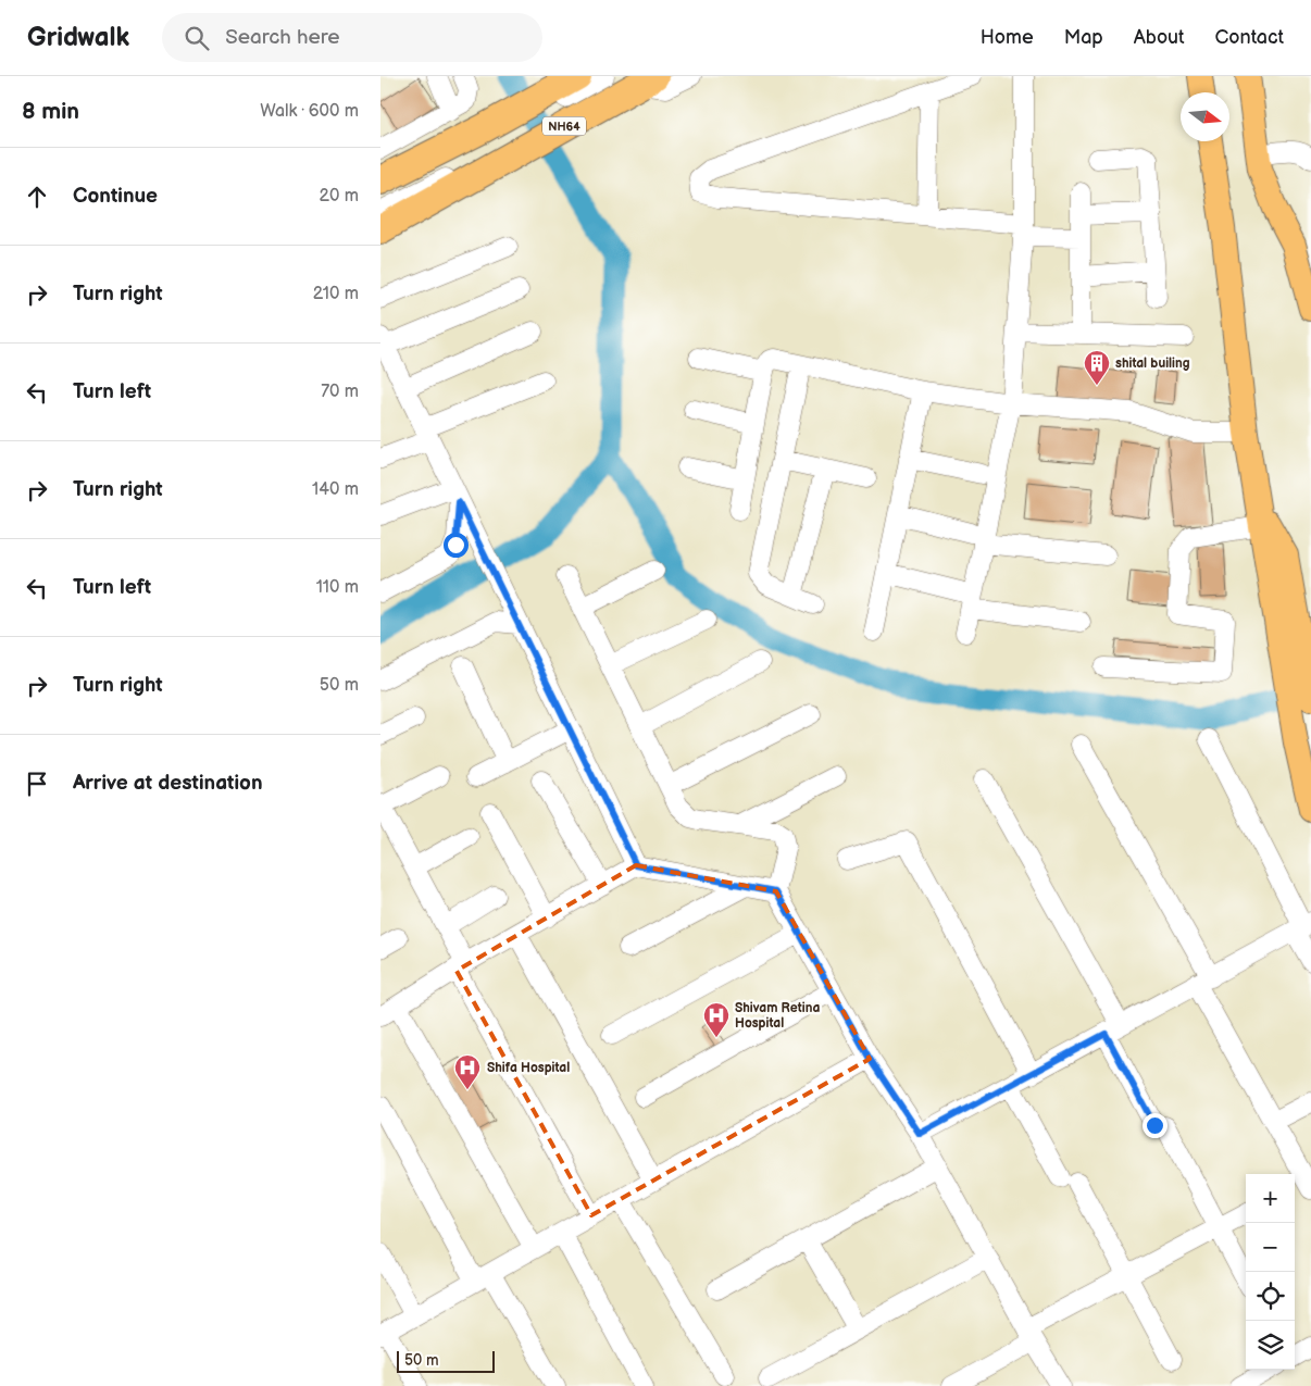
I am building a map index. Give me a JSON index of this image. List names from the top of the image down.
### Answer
{
  "streets": {
    "highway": ["NH64"]
  },
  "places": {
    "building": ["shital builing"],
    "hospital": ["Shivam Retina Hospital", "Shifa Hospital"]
  },
  "scale_bar": "50 m",
  "north": "right",
  "page": {
    "header": "Gridwalk",
    "search": "Search here",
    "nav": [
      "Home",
      "Map",
      "About",
      "Contact"
    ],
    "heading": ["8 min", "Walk · 600 m"],
    "list": [
      ["Continue", "20 m"],
      ["Turn right", "210 m"],
      ["Turn left", "70 m"],
      ["Turn right", "140 m"],
      ["Turn left", "110 m"],
      ["Turn right", "50 m"],
      "Arrive at destination"
    ],
    "map_buttons": ["+", "−"],
    "scale": "50 m"
  }
}
